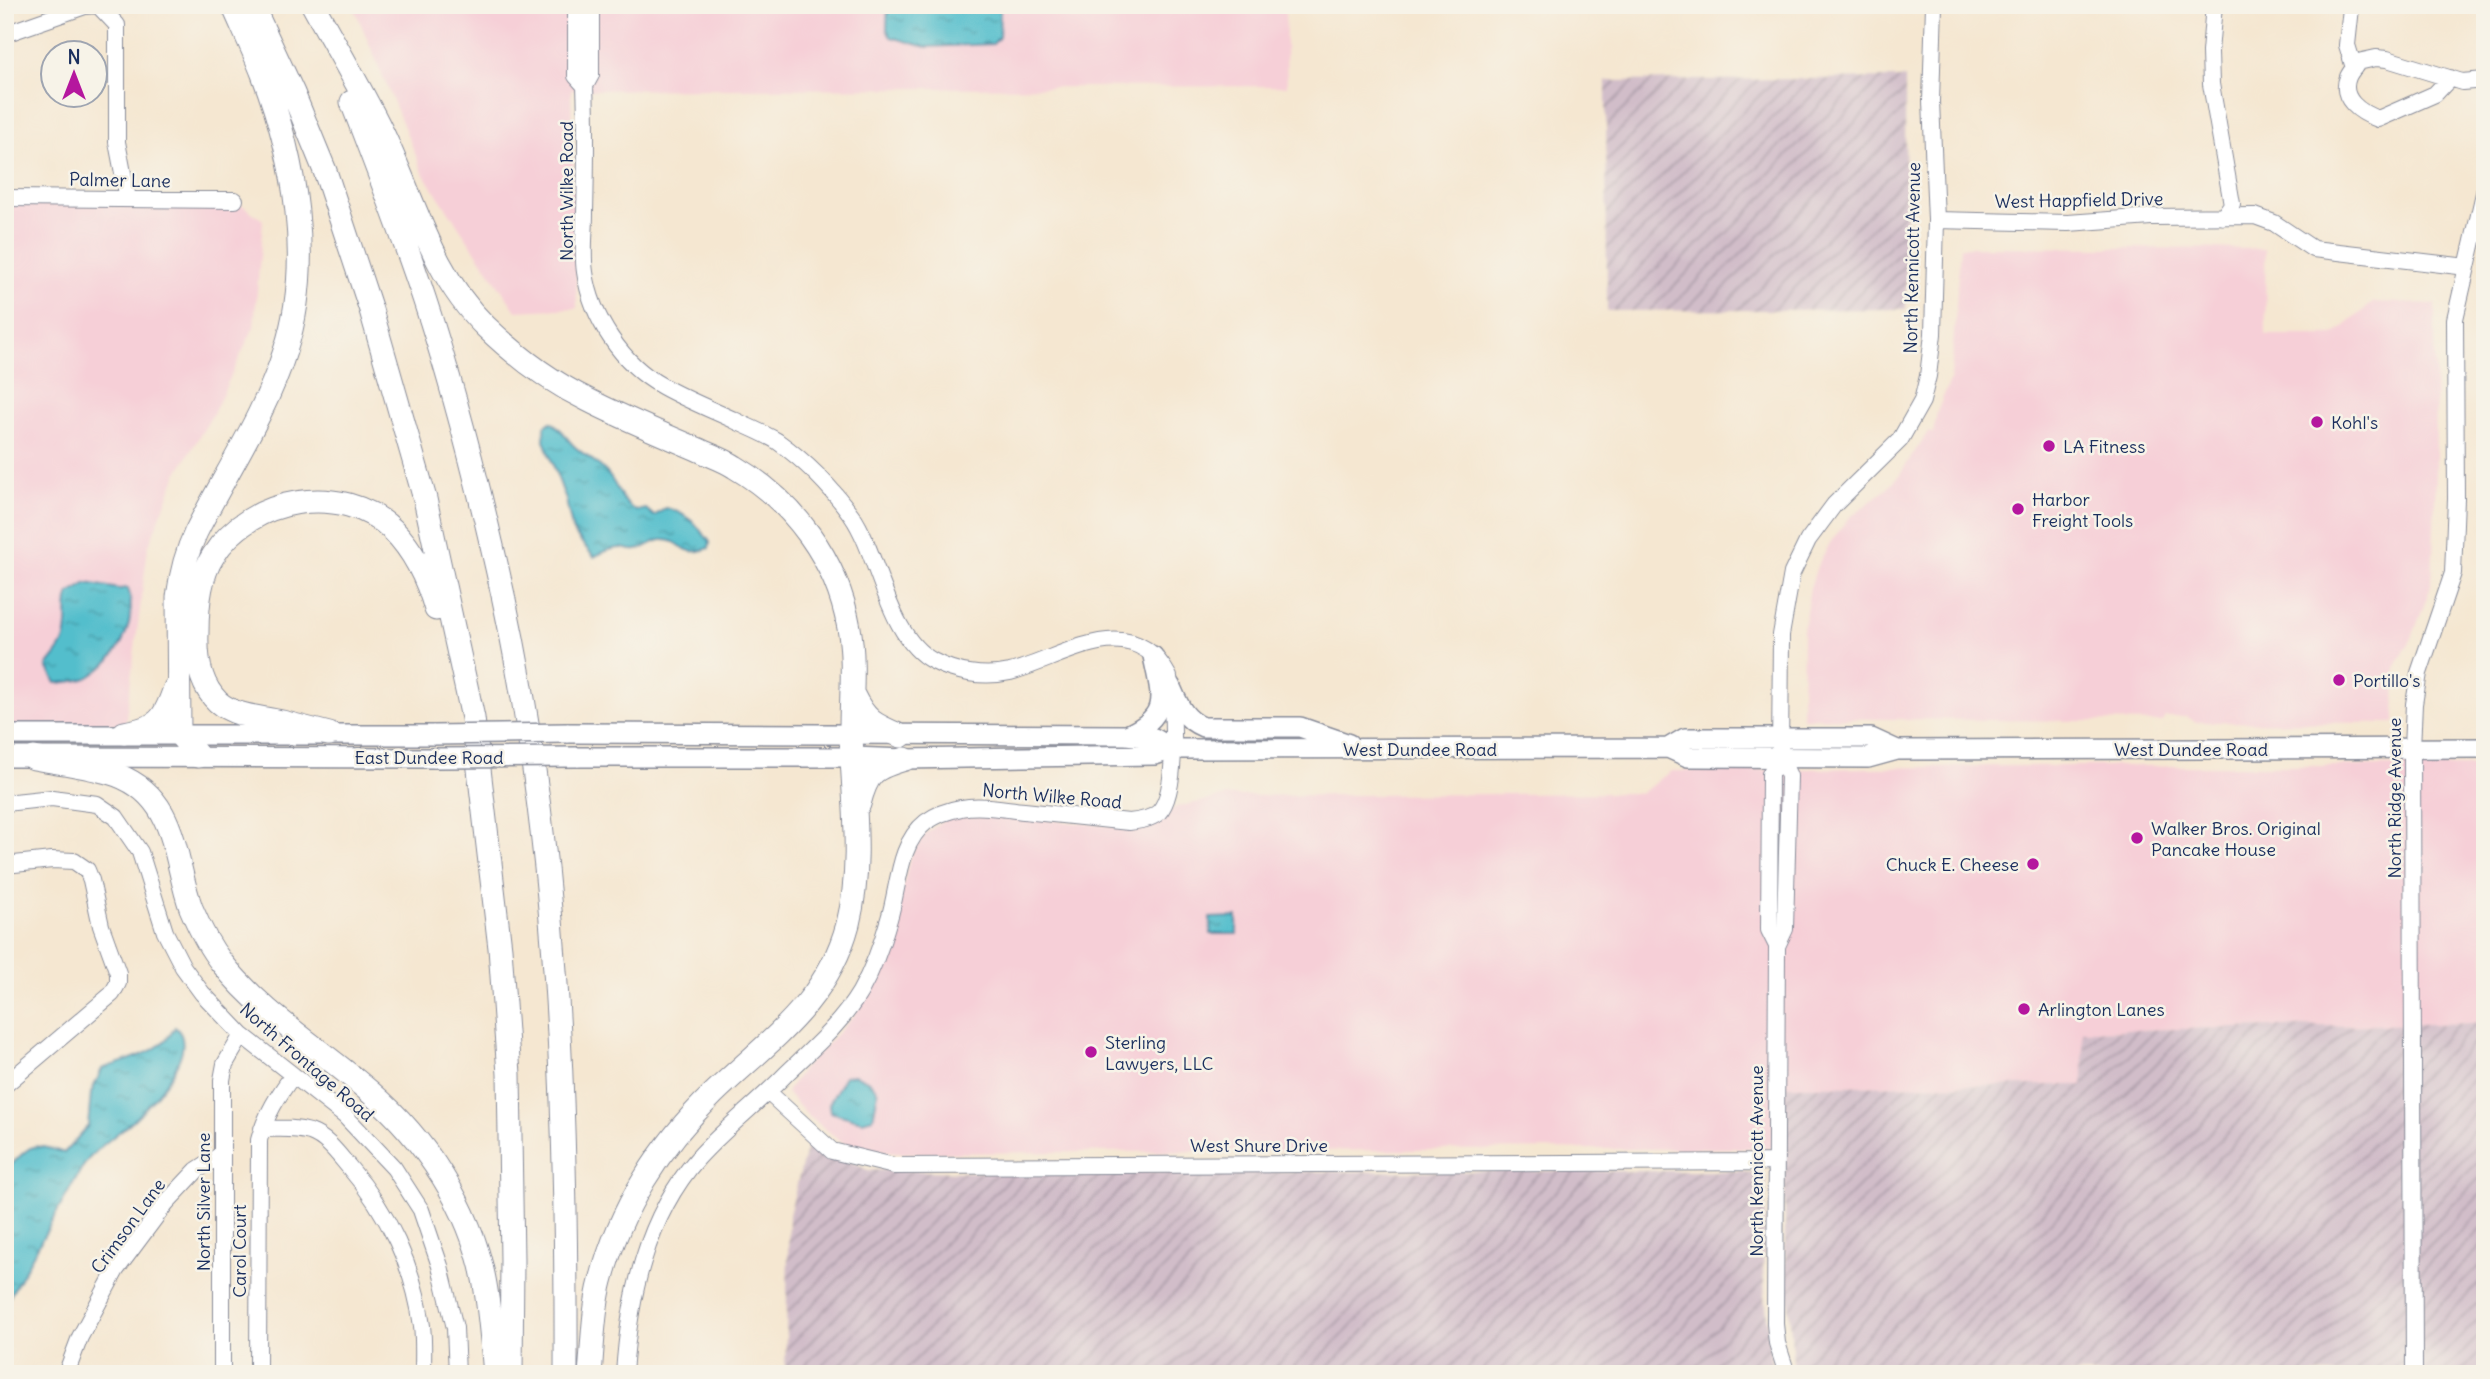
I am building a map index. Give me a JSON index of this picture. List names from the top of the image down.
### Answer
{
  "streets": {
    "main road": ["West Dundee Road", "East Dundee Road"],
    "street": [
      "Palmer Lane",
      "North Wilke Road",
      "West Happfield Drive",
      "North Kennicott Avenue",
      "North Ridge Avenue",
      "North Frontage Road",
      "West Shure Drive",
      "North Silver Lane",
      "Crimson Lane",
      "Carol Court"
    ]
  },
  "crossings": [
    ["North Wilke Road", "West Dundee Road"],
    ["North Wilke Road", "West Shure Drive"],
    ["West Happfield Drive", "North Kennicott Avenue"],
    ["West Happfield Drive", "North Ridge Avenue"],
    ["North Kennicott Avenue", "West Dundee Road"],
    ["North Kennicott Avenue", "West Shure Drive"],
    ["West Dundee Road", "East Dundee Road"],
    ["West Dundee Road", "North Ridge Avenue"],
    ["North Frontage Road", "North Silver Lane"],
    ["North Frontage Road", "Carol Court"],
    ["North Silver Lane", "Crimson Lane"]
  ],
  "places": [
    "Kohl's",
    "LA Fitness",
    "Harbor Freight Tools",
    "Portillo's",
    "Walker Bros. Original Pancake House",
    "Chuck E. Cheese",
    "Arlington Lanes",
    "Sterling Lawyers, LLC"
  ],
  "north": "top"
}
